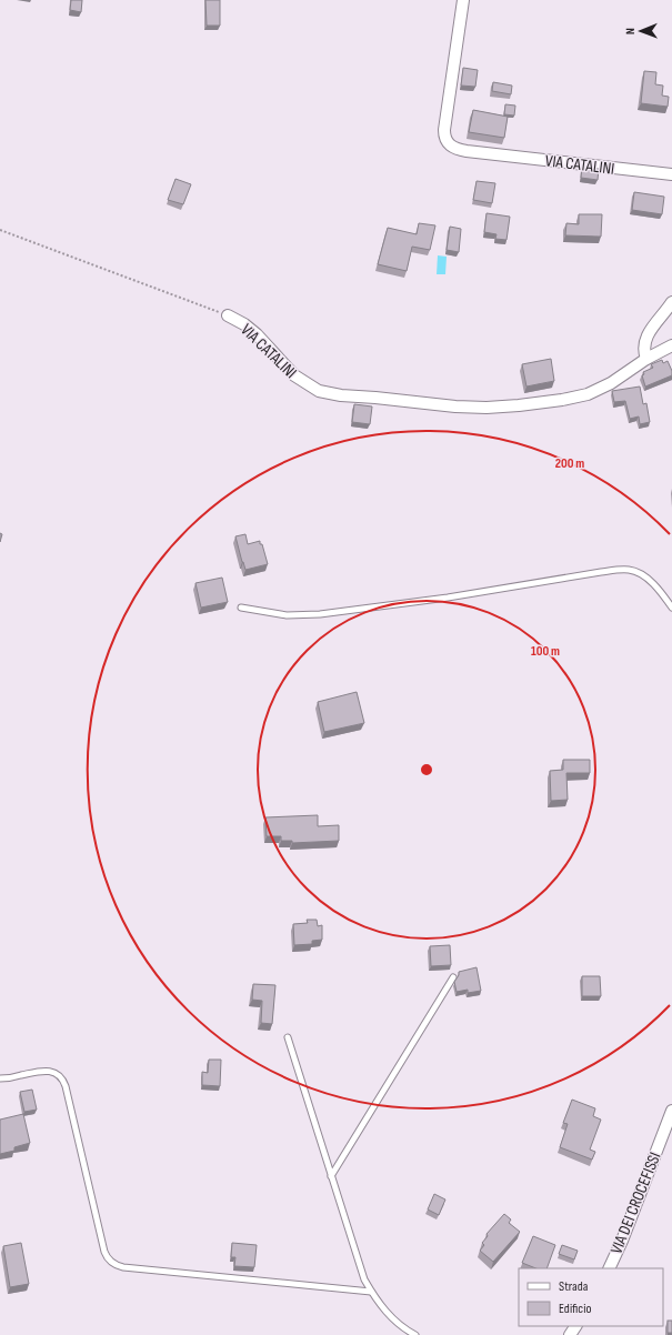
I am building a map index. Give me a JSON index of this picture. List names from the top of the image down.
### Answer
{
  "streets": {
    "street": ["VIA CATALINI", "VIA DEI CROCEFISSI"]
  },
  "legend": ["Strada", "Edificio"],
  "north": "left",
  "rings": ["200 m", "100 m"]
}
